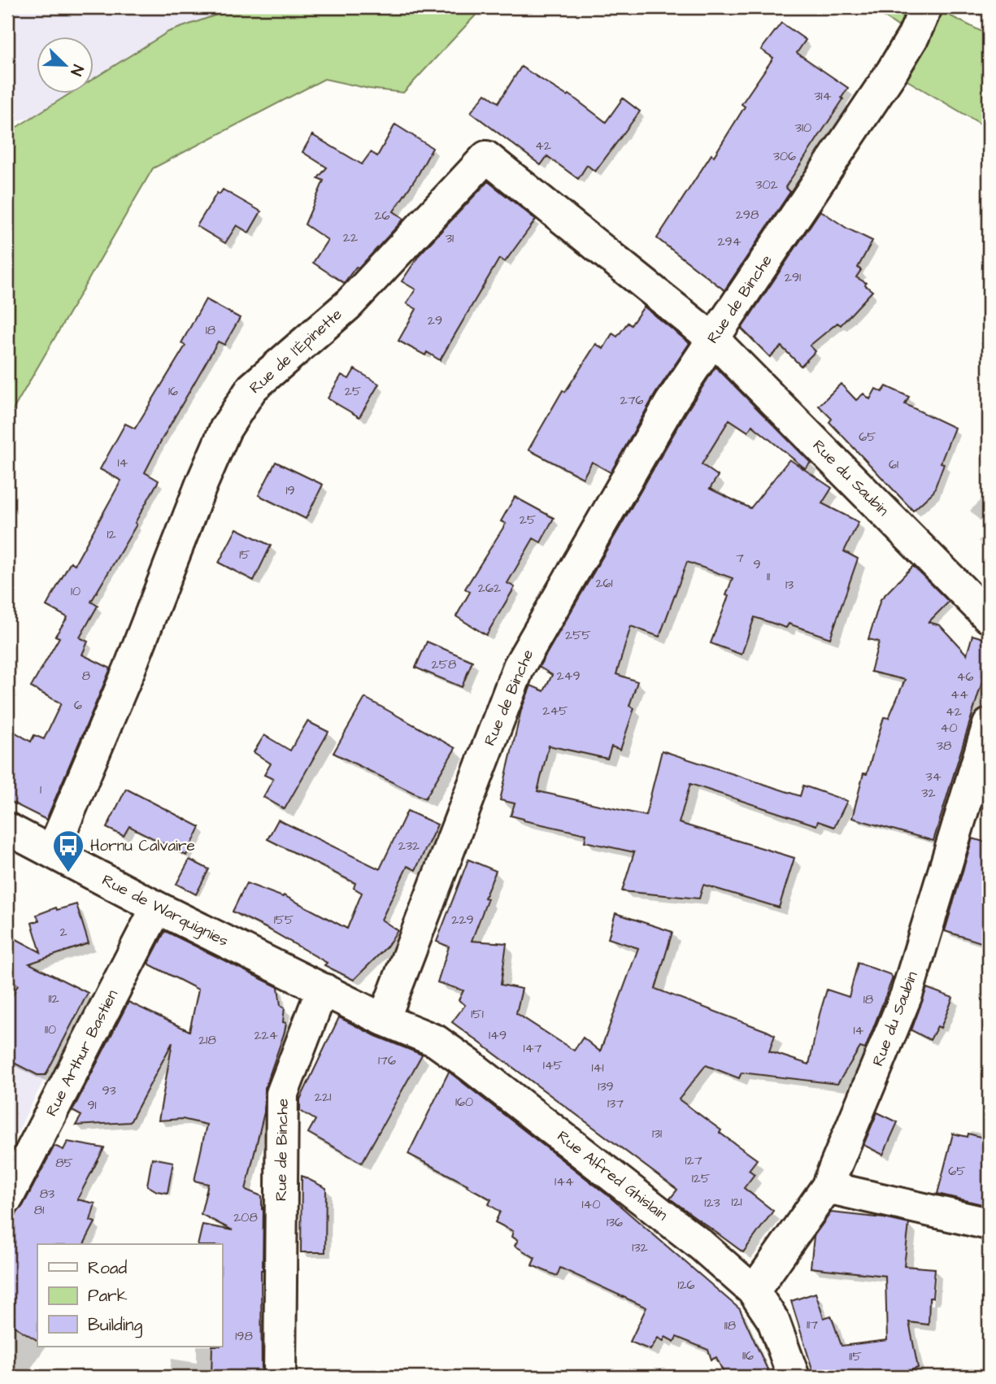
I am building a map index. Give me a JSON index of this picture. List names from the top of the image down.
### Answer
{
  "streets": {
    "street": [
      "Rue de Binche",
      "Rue de l'Épinette",
      "Rue du Saubin",
      "Rue de Warquignies",
      "Rue Arthur Bastien",
      "Rue Alfred Ghislain"
    ]
  },
  "crossings": [
    ["Rue de Binche", "Rue de l'Épinette"],
    ["Rue de Binche", "Rue du Saubin"],
    ["Rue de Binche", "Rue de Warquignies"],
    ["Rue de Binche", "Rue Alfred Ghislain"],
    ["Rue de l'Épinette", "Rue du Saubin"],
    ["Rue de l'Épinette", "Rue de Warquignies"],
    ["Rue du Saubin", "Rue Alfred Ghislain"],
    ["Rue de Warquignies", "Rue Arthur Bastien"]
  ],
  "places": {
    "bus stop": ["Hornu Calvaire"]
  },
  "house_numbers": [
    "314",
    "310",
    "42",
    "306",
    "302",
    "298",
    "26",
    "22",
    "31",
    "294",
    "291",
    "29",
    "18",
    "16",
    "25",
    "276",
    "65",
    "14",
    "61",
    "19",
    "25",
    "12",
    "15",
    "7",
    "9",
    "11",
    "261",
    "13",
    "262",
    "10",
    "255",
    "258",
    "8",
    "249",
    "46",
    "44",
    "6",
    "245",
    "42",
    "40",
    "38",
    "34",
    "1",
    "32",
    "232",
    "155",
    "229",
    "2",
    "112",
    "18",
    "151",
    "110",
    "14",
    "224",
    "149",
    "218",
    "147",
    "176",
    "145",
    "141",
    "139",
    "93",
    "221",
    "160",
    "137",
    "91",
    "131",
    "127",
    "85",
    "65",
    "125",
    "144",
    "83",
    "121",
    "123",
    "140",
    "81",
    "208",
    "136",
    "132",
    "126",
    "117",
    "118",
    "198",
    "116",
    "115"
  ],
  "legend": ["Road", "Park", "Building"],
  "north": "bottom right"
}
